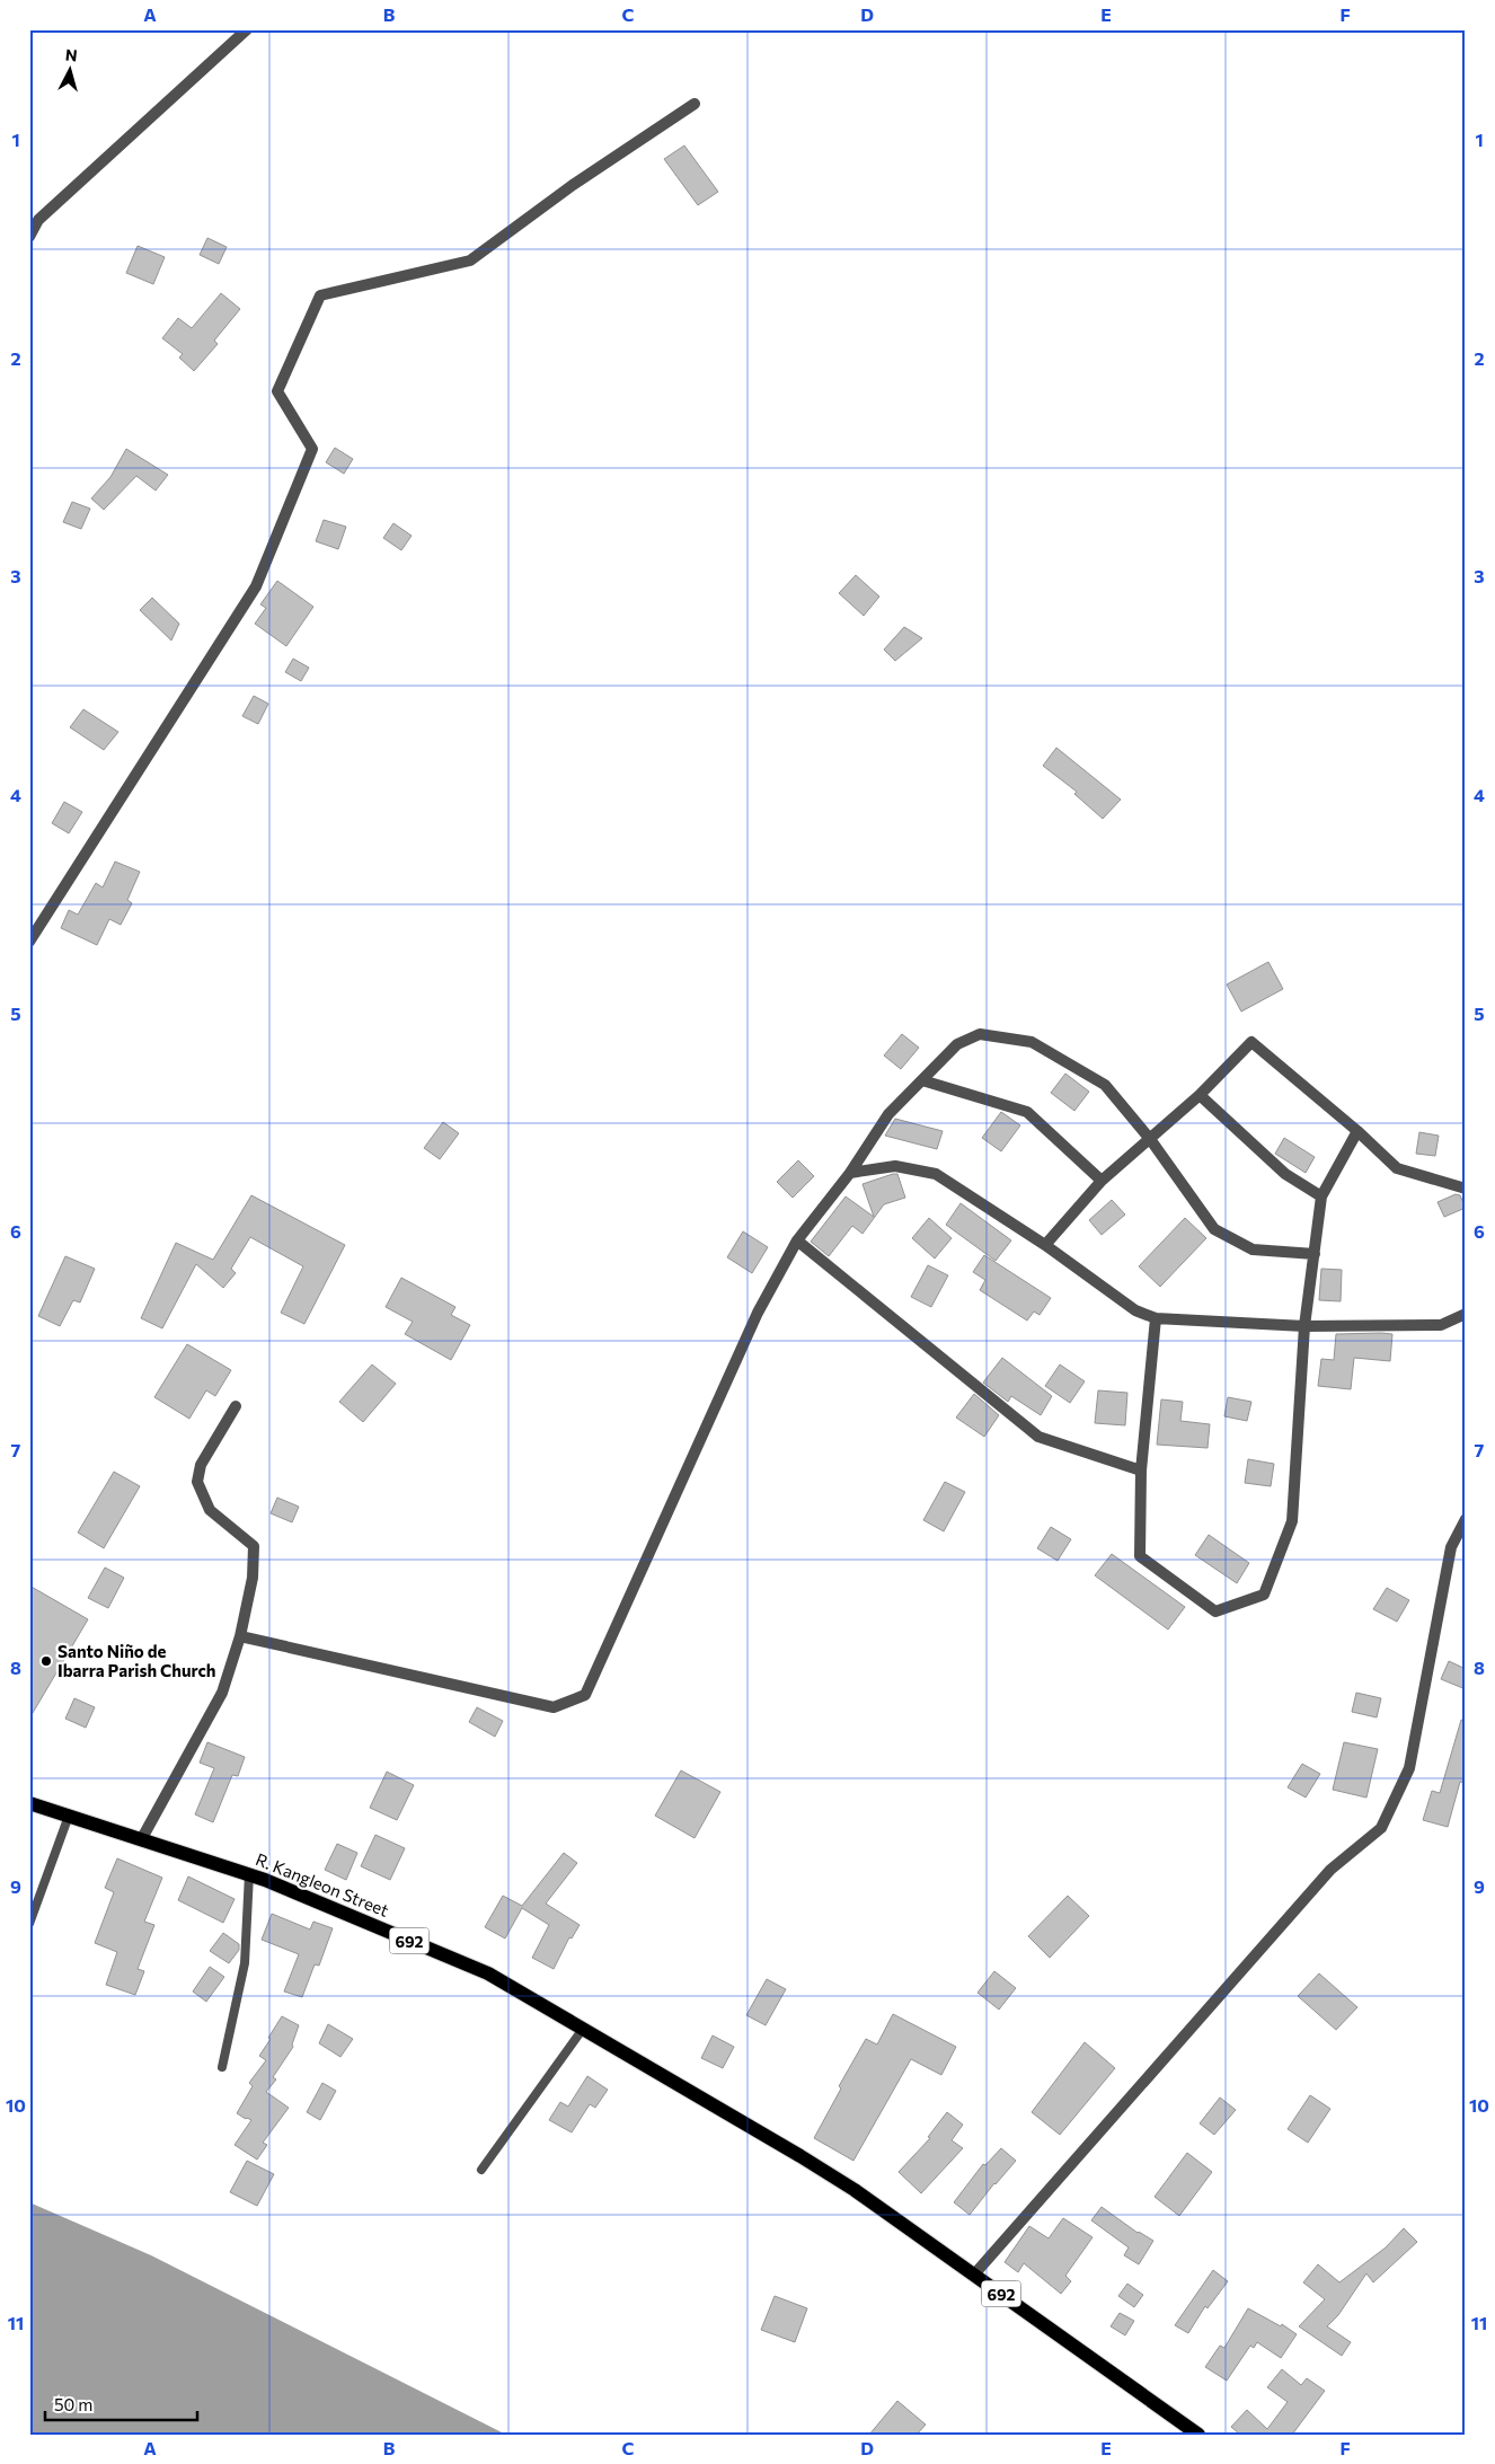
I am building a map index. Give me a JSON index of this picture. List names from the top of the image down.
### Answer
{
  "streets": {
    "main road": ["R. Kangleon Street", "692"]
  },
  "crossings": [
    ["R. Kangleon Street", "692"]
  ],
  "places": ["Santo Niño de Ibarra Parish Church"],
  "scale_bar": "50 m",
  "north": "top",
  "grid": {
    "columns": [
      "A",
      "B",
      "C",
      "D",
      "E",
      "F"
    ],
    "rows": [
      "1",
      "2",
      "3",
      "4",
      "5",
      "6",
      "7",
      "8",
      "9",
      "10",
      "11"
    ]
  }
}
